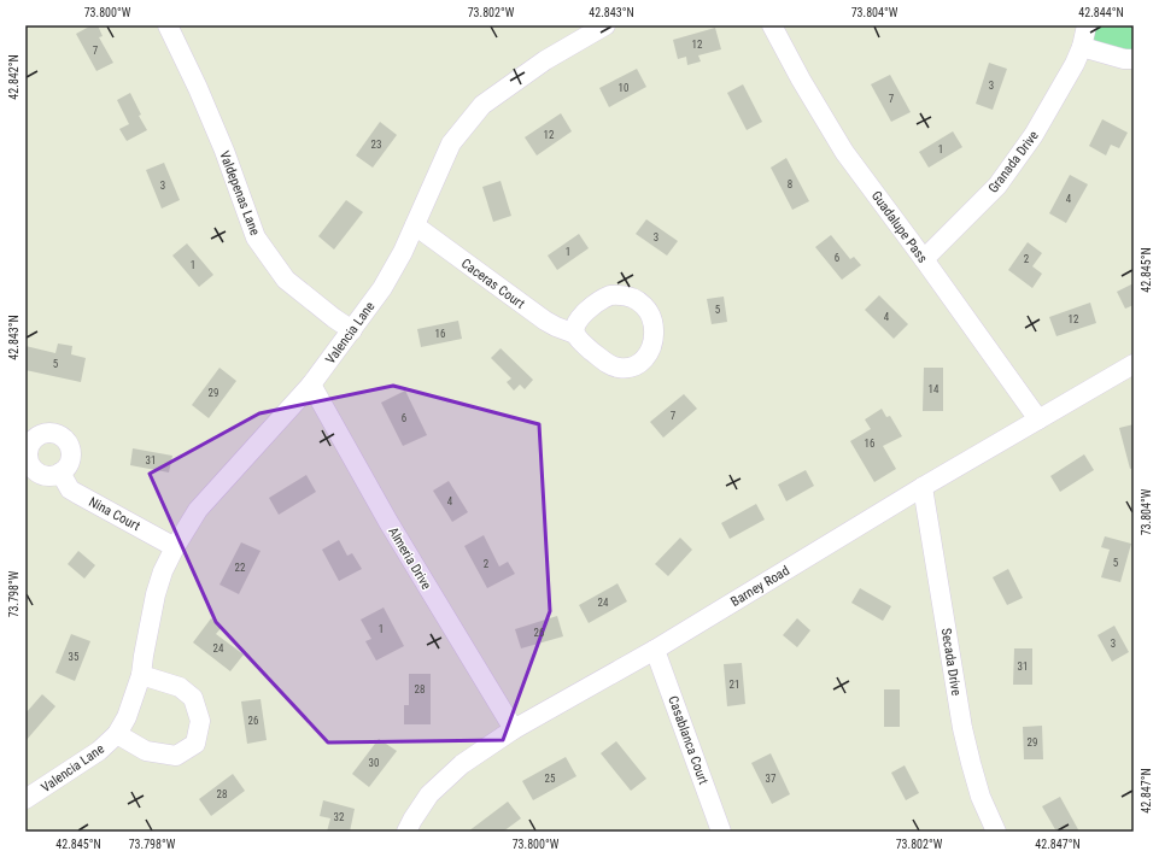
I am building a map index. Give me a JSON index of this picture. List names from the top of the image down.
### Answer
{
  "streets": {
    "street": [
      "Granada Drive",
      "Valdepenas Lane",
      "Guadalupe Pass",
      "Caceras Court",
      "Valencia Lane",
      "Nina Court",
      "Almeria Drive",
      "Barney Road",
      "Secada Drive",
      "Casablanca Court"
    ]
  },
  "crossings": [
    ["Granada Drive", "Guadalupe Pass"],
    ["Valdepenas Lane", "Valencia Lane"],
    ["Guadalupe Pass", "Barney Road"],
    ["Caceras Court", "Valencia Lane"],
    ["Valencia Lane", "Nina Court"],
    ["Valencia Lane", "Almeria Drive"],
    ["Almeria Drive", "Barney Road"],
    ["Barney Road", "Secada Drive"],
    ["Barney Road", "Casablanca Court"]
  ],
  "house_numbers": [
    "12",
    "7",
    "3",
    "10",
    "7",
    "12",
    "23",
    "1",
    "8",
    "3",
    "4",
    "3",
    "1",
    "6",
    "2",
    "1",
    "5",
    "4",
    "12",
    "16",
    "5",
    "14",
    "29",
    "7",
    "6",
    "16",
    "31",
    "4",
    "5",
    "2",
    "22",
    "24",
    "1",
    "26",
    "3",
    "24",
    "35",
    "31",
    "21",
    "28",
    "26",
    "29",
    "30",
    "25",
    "37",
    "28",
    "32"
  ],
  "coordinates": [
    "73.800°W",
    "73.802°W",
    "42.843°N",
    "73.804°W",
    "42.844°N",
    "42.842°N",
    "42.845°N",
    "73.798°W",
    "42.847°N"
  ]
}
